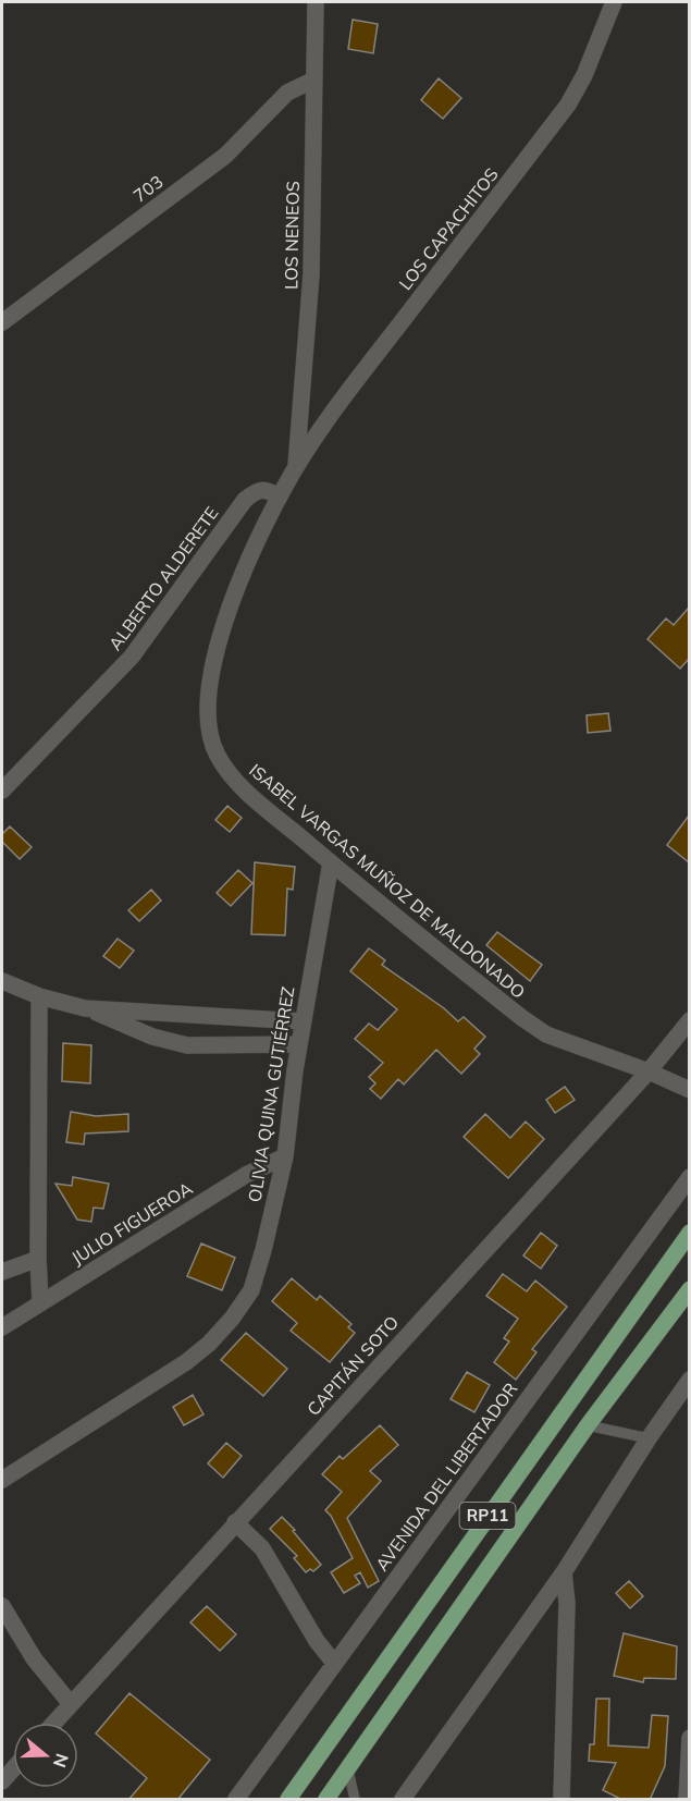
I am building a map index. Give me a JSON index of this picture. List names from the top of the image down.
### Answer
{
  "streets": {
    "main road": ["RP11"],
    "street": [
      "703",
      "LOS CAPACHITOS",
      "LOS NENEOS",
      "ALBERTO ALDERETE",
      "ISABEL VARGAS MUÑOZ DE MALDONADO",
      "OLIVIA QUINA GUTIÉRREZ",
      "JULIO FIGUEROA",
      "CAPITÁN SOTO",
      "AVENIDA DEL LIBERTADOR"
    ]
  },
  "crossings": [
    ["703", "LOS NENEOS"],
    ["LOS CAPACHITOS", "LOS NENEOS"],
    ["LOS CAPACHITOS", "ALBERTO ALDERETE"],
    ["LOS CAPACHITOS", "ISABEL VARGAS MUÑOZ DE MALDONADO"],
    ["ALBERTO ALDERETE", "ISABEL VARGAS MUÑOZ DE MALDONADO"],
    ["ISABEL VARGAS MUÑOZ DE MALDONADO", "OLIVIA QUINA GUTIÉRREZ"],
    ["ISABEL VARGAS MUÑOZ DE MALDONADO", "CAPITÁN SOTO"],
    ["OLIVIA QUINA GUTIÉRREZ", "JULIO FIGUEROA"]
  ],
  "north": "right"
}
